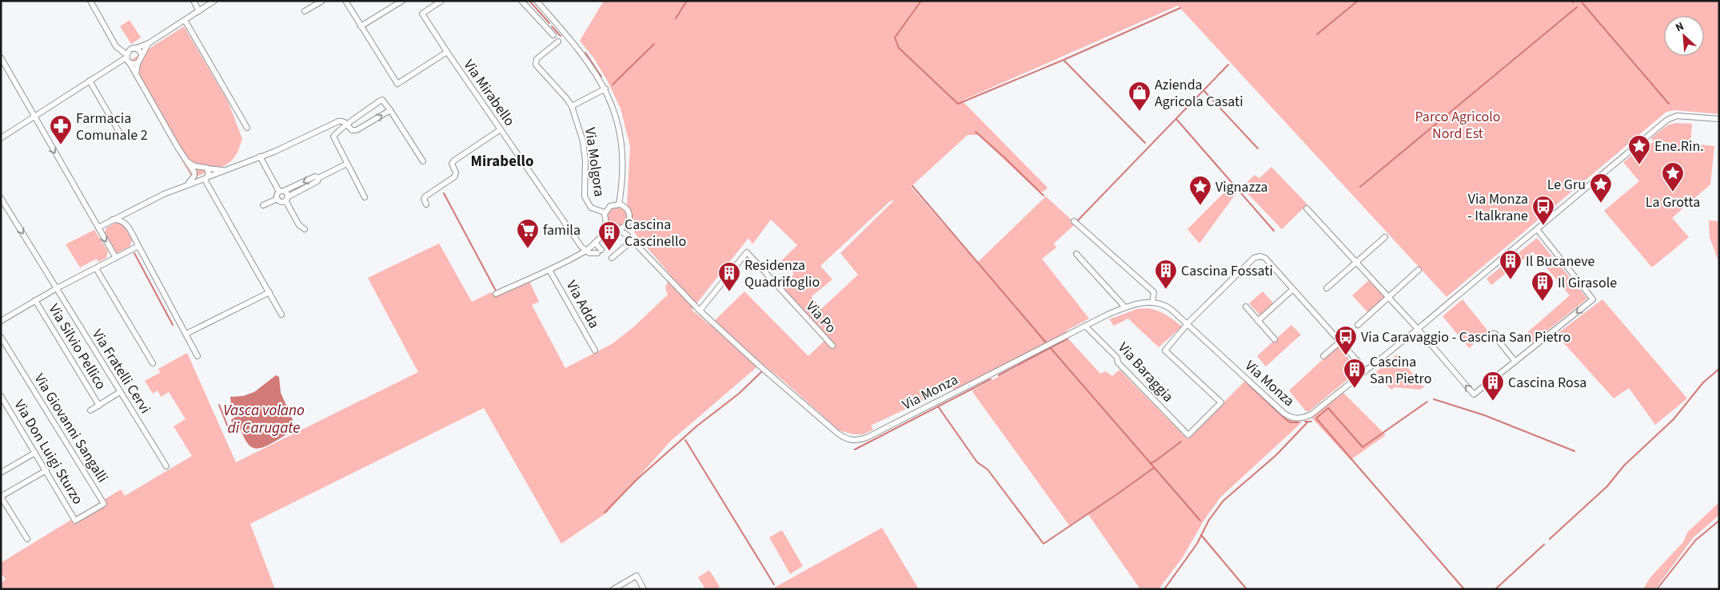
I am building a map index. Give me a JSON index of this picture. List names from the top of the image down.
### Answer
{
  "streets": {
    "street": [
      "Via Mirabello",
      "Via Molgora",
      "Via Adda",
      "Via Po",
      "Via Silvio Pellico",
      "Via Fratelli Cervi",
      "Via Baraggia",
      "Via Monza",
      "Via Giovanni Sangalli",
      "Via Don Luigi Sturzo"
    ]
  },
  "crossings": [
    ["Via Mirabello", "Via Adda"],
    ["Via Po", "Via Monza"],
    ["Via Silvio Pellico", "Via Fratelli Cervi"],
    ["Via Baraggia", "Via Monza"],
    ["Via Giovanni Sangalli", "Via Don Luigi Sturzo"]
  ],
  "districts": ["Mirabello"],
  "water": ["Vasca volano di Carugate"],
  "parks": ["Parco Agricolo Nord Est"],
  "places": {
    "shop": ["Azienda Agricola Casati"],
    "pharmacy": ["Farmacia Comunale 2"],
    "place": [
      "Ene.Rin.",
      "La Grotta",
      "Le Gru",
      "Vignazza"
    ],
    "bus stop": ["Via Monza - Italkrane", "Via Caravaggio - Cascina San Pietro"],
    "supermarket": ["famila"],
    "building": [
      "Cascina Cascinello",
      "Il Bucaneve",
      "Cascina Fossati",
      "Residenza Quadrifoglio",
      "Il Girasole",
      "Cascina San Pietro",
      "Cascina Rosa"
    ]
  },
  "north": "top left"
}
